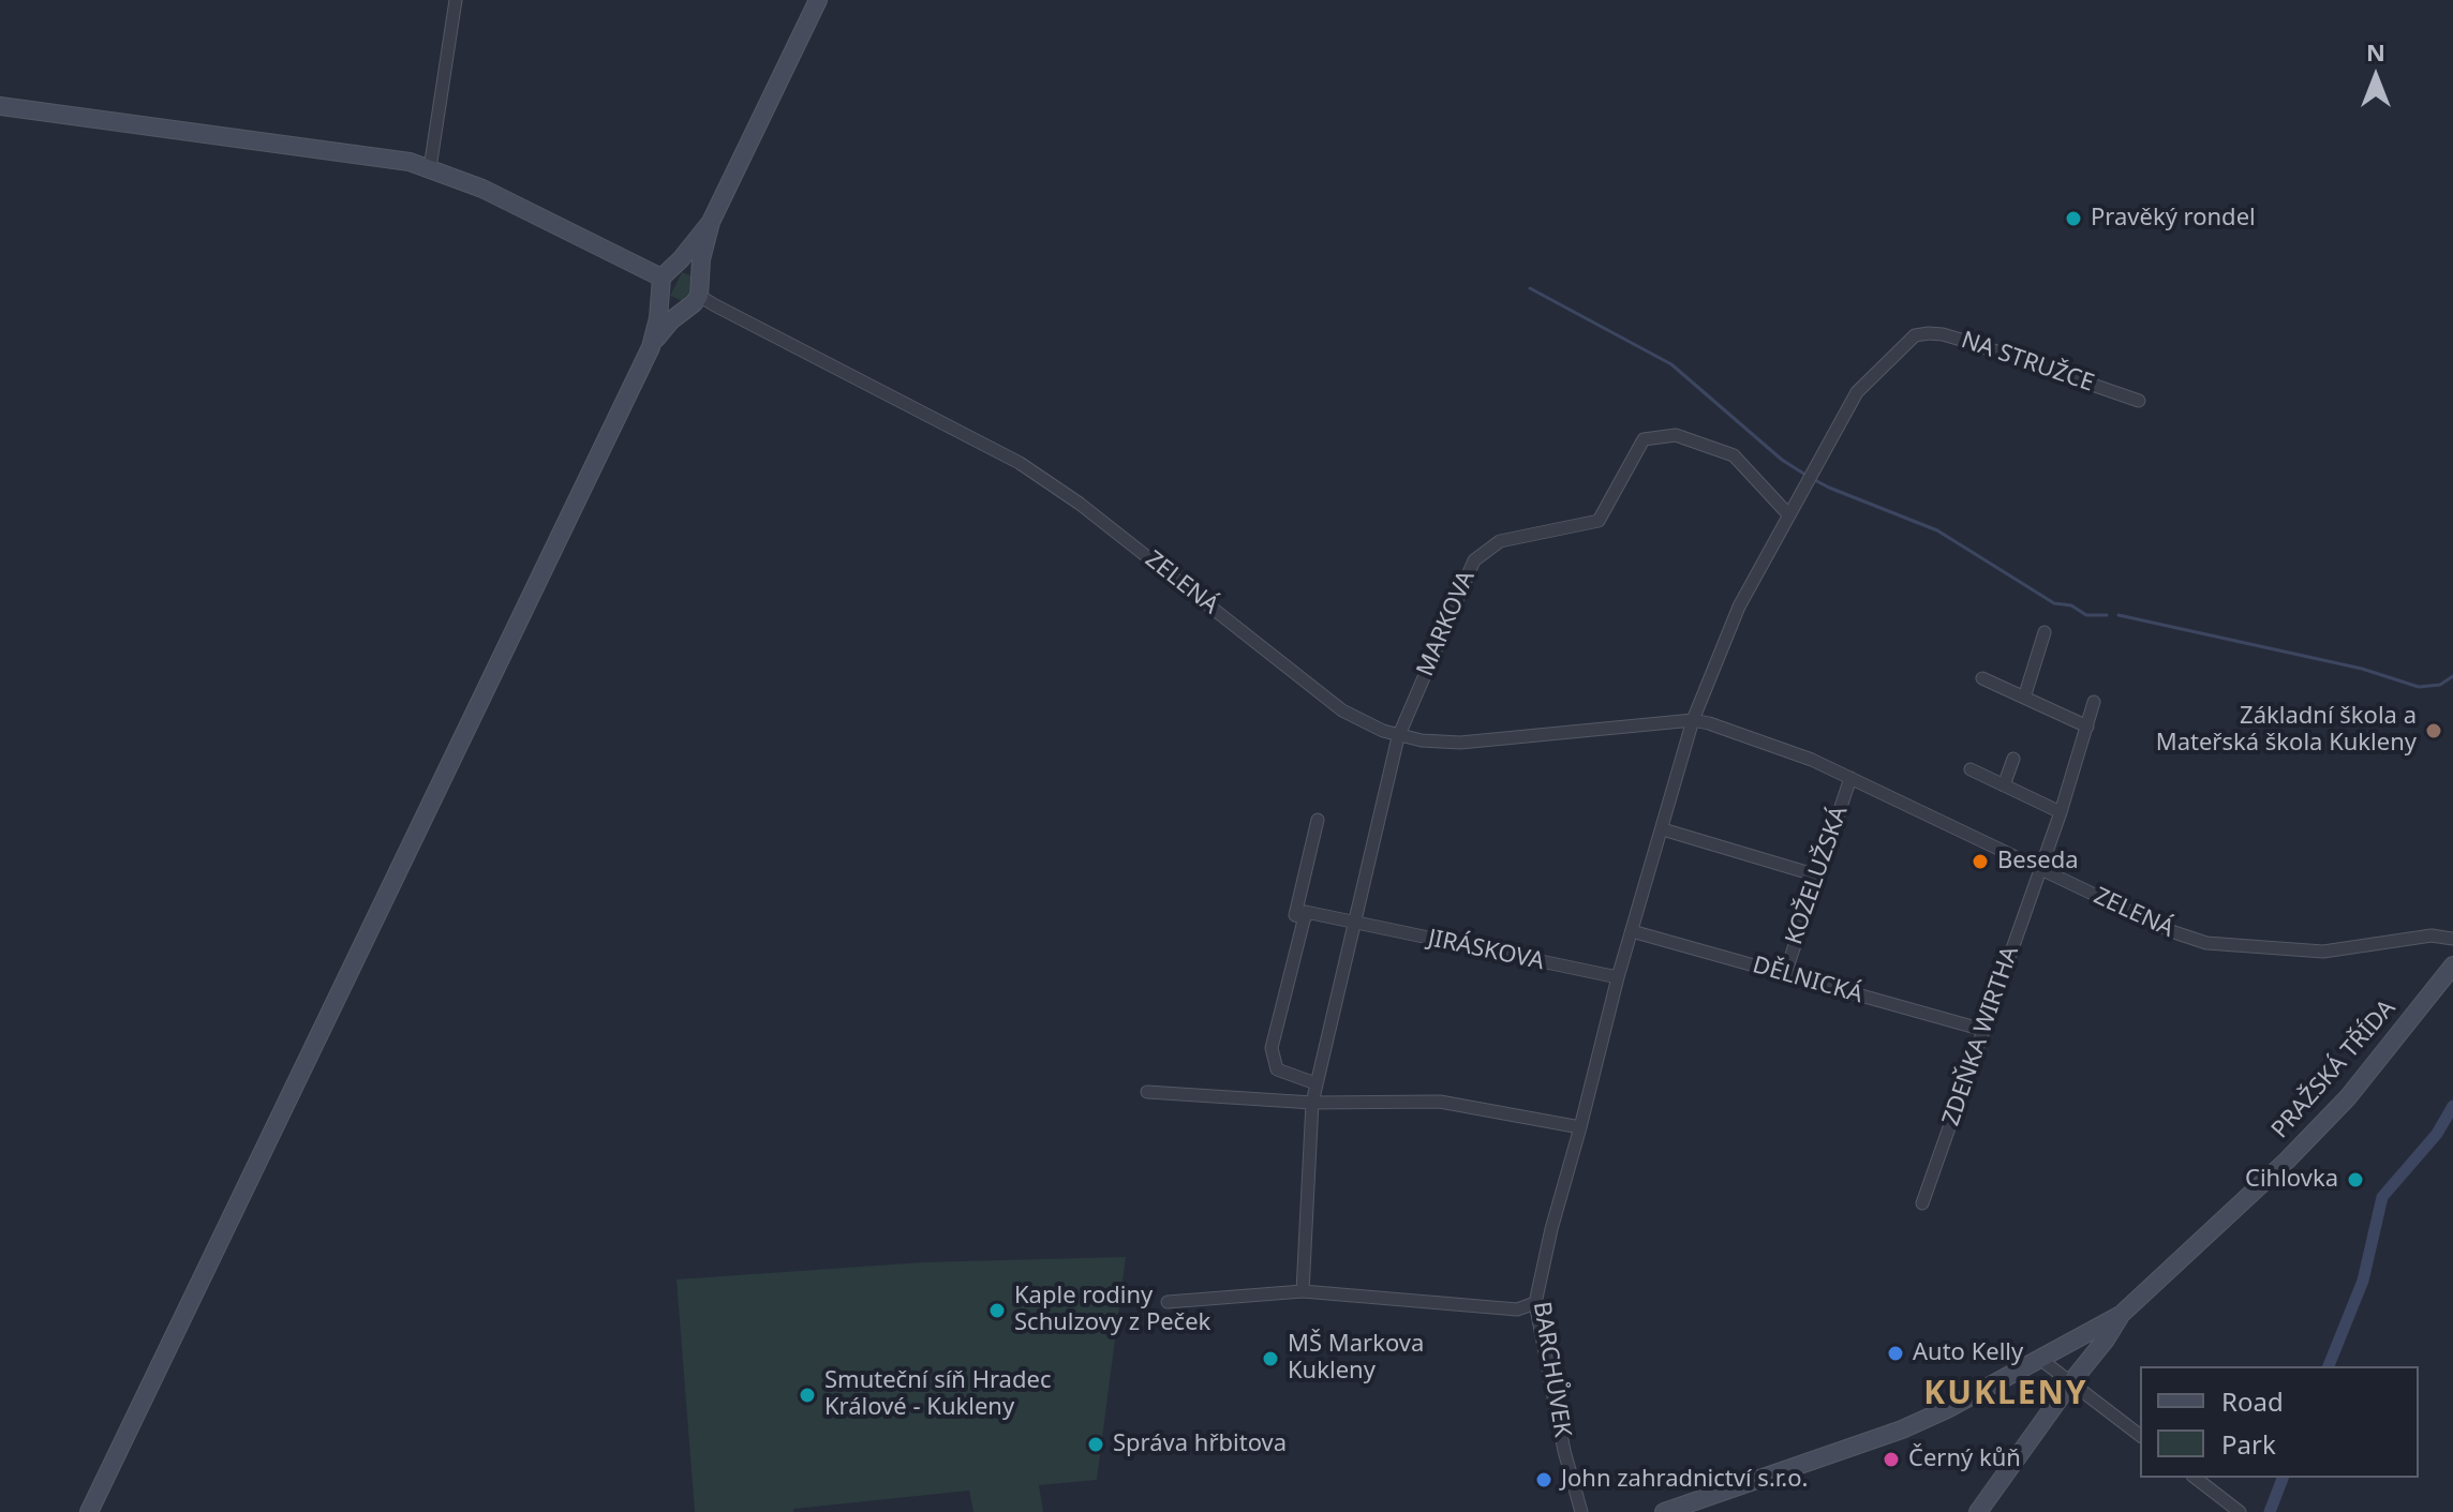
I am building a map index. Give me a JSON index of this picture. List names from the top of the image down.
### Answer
{
  "streets": {
    "street": [
      "NA STRUŽCE",
      "ZELENÁ",
      "MARKOVA",
      "KOŽELUŽSKÁ",
      "JIRÁSKOVA",
      "DĚLNICKÁ",
      "ZDEŇKA WIRTHA",
      "PRAŽSKÁ TŘÍDA",
      "BARCHŮVEK"
    ]
  },
  "crossings": [
    ["NA STRUŽCE", "MARKOVA"],
    ["ZELENÁ", "MARKOVA"],
    ["ZELENÁ", "KOŽELUŽSKÁ"],
    ["ZELENÁ", "ZDEŇKA WIRTHA"],
    ["MARKOVA", "JIRÁSKOVA"],
    ["KOŽELUŽSKÁ", "DĚLNICKÁ"],
    ["DĚLNICKÁ", "ZDEŇKA WIRTHA"]
  ],
  "districts": ["KUKLENY"],
  "places": [
    "Pravěký rondel",
    "Základní škola a Mateřská škola Kukleny",
    "Beseda",
    "Cihlovka",
    "Kaple rodiny Schulzovy z Peček",
    "Auto Kelly",
    "MŠ Markova Kukleny",
    "Smuteční síň Hradec Králové - Kukleny",
    "Správa hřbitova",
    "Černý kůň",
    "John zahradnictví s.r.o."
  ],
  "legend": ["Road", "Park"],
  "north": "top"
}
